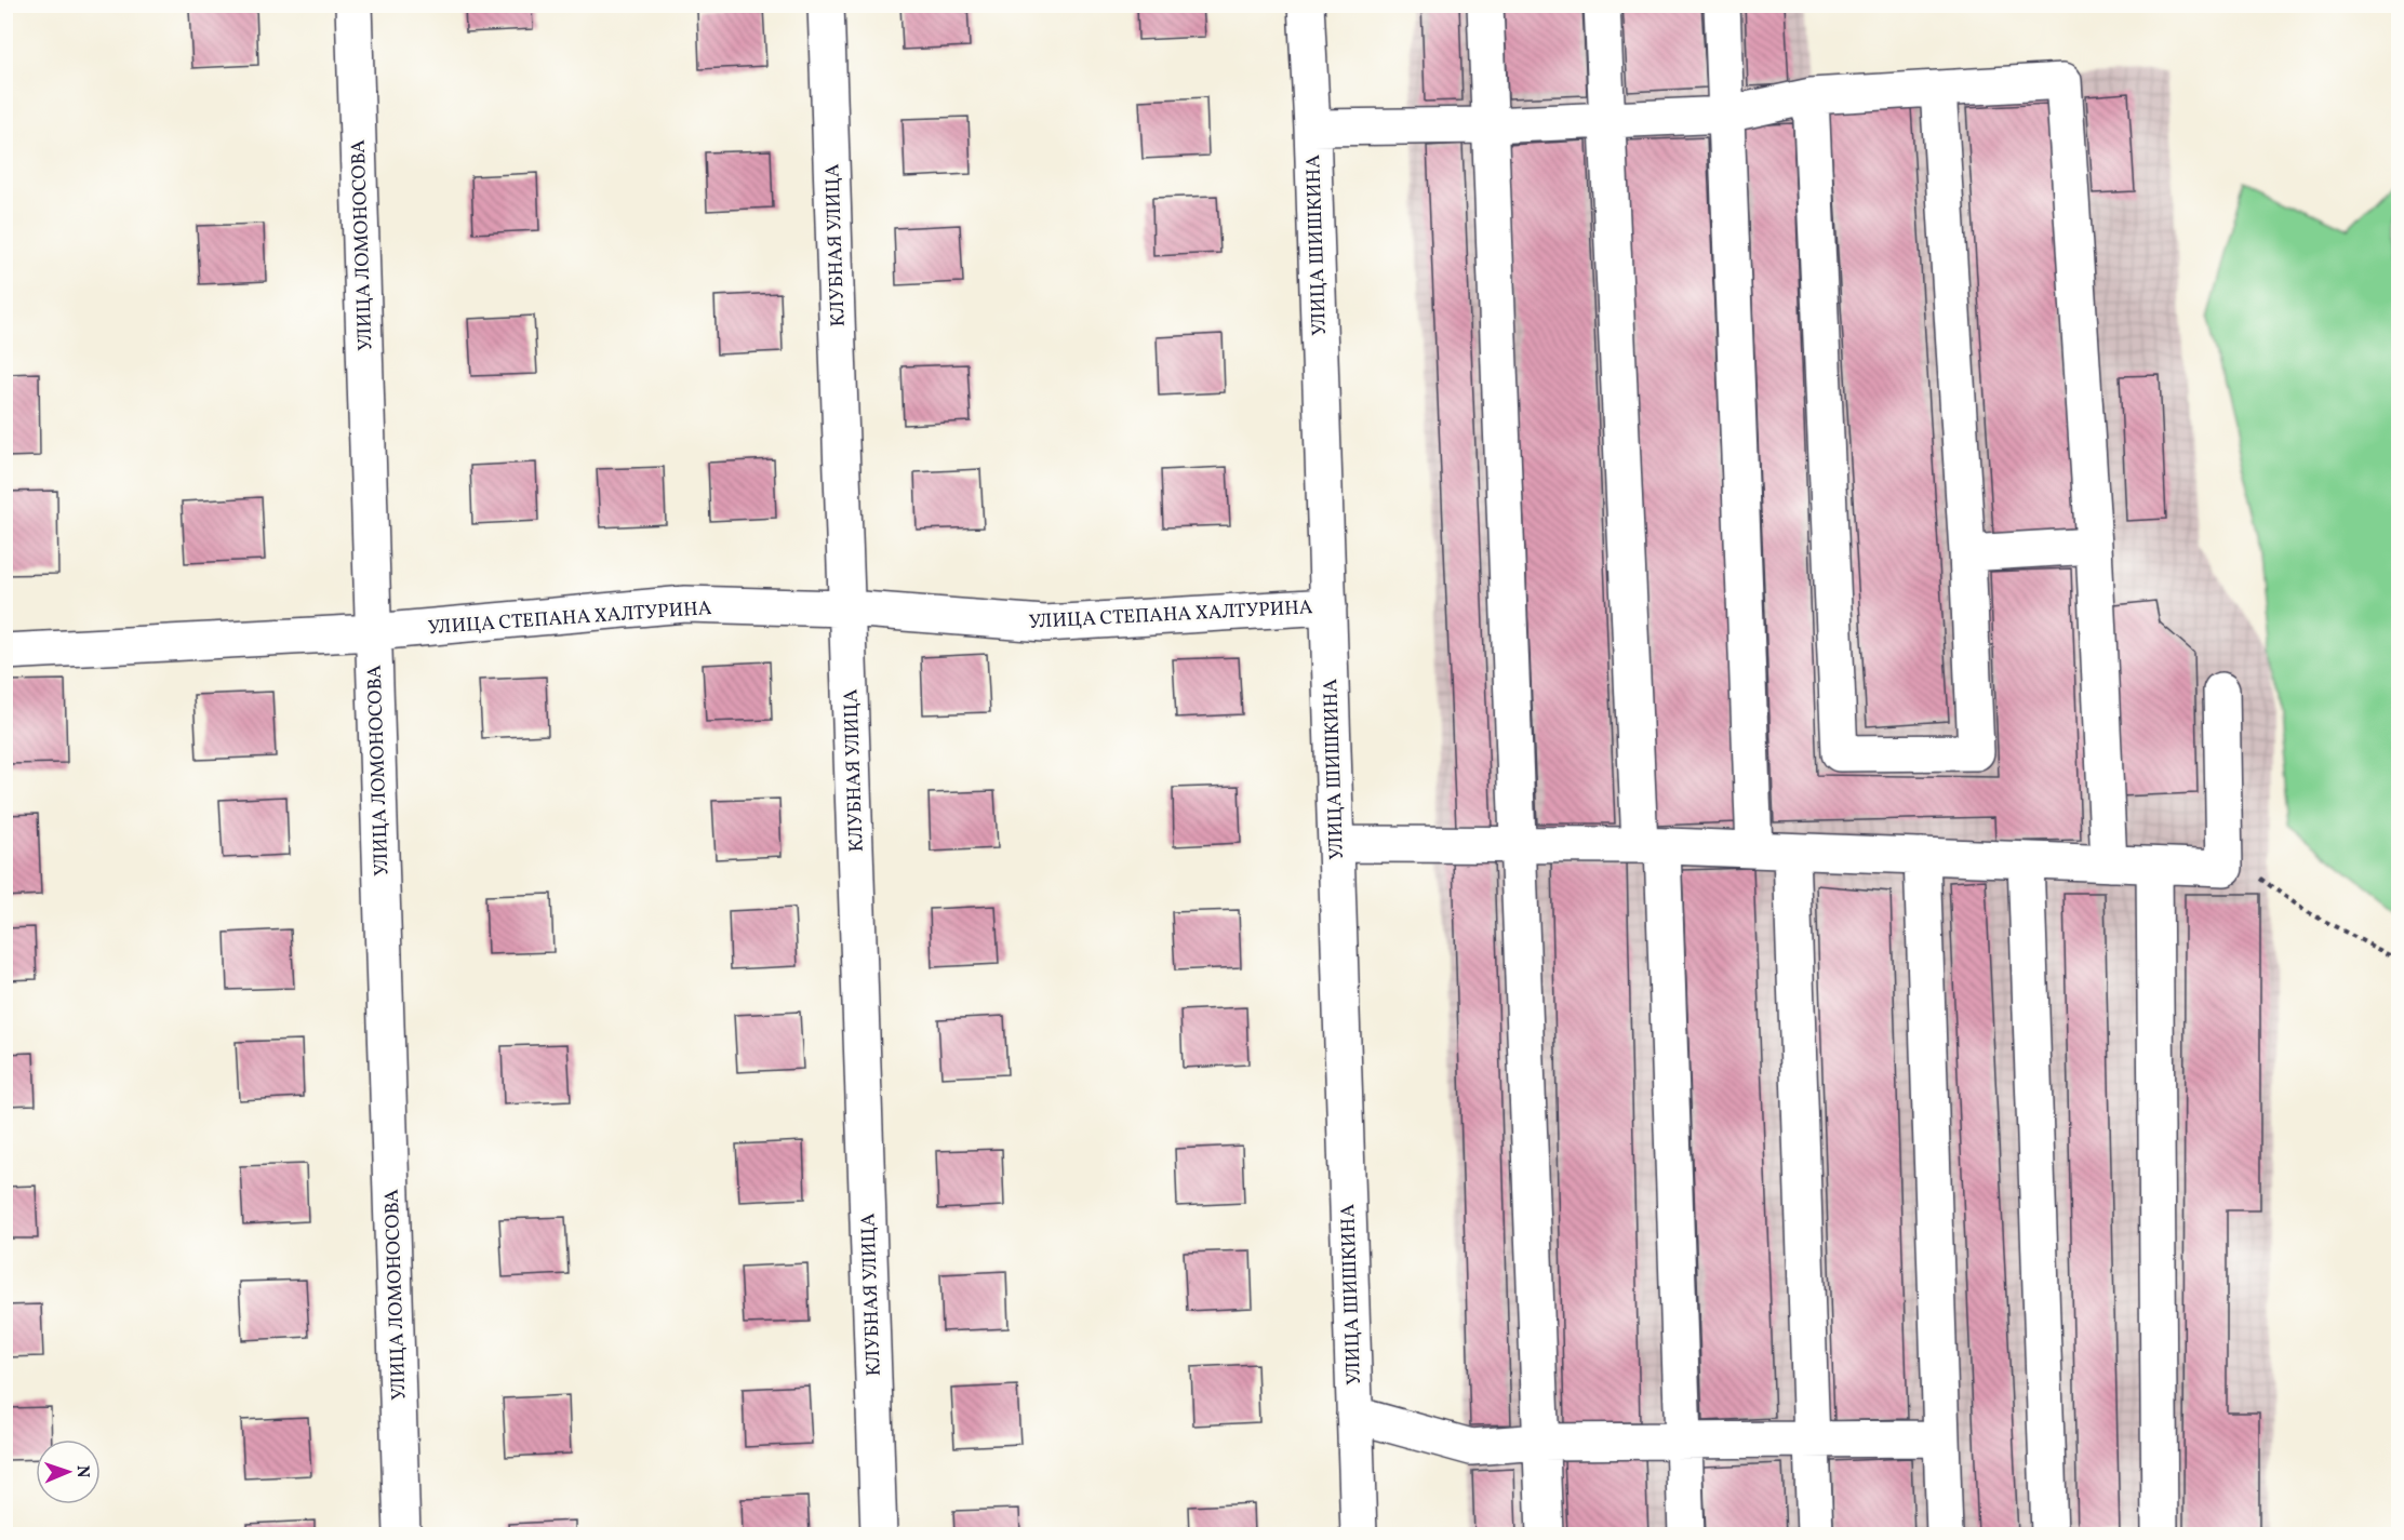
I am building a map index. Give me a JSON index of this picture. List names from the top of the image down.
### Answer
{
  "streets": {
    "street": [
      "УЛИЦА ЛОМОНОСОВА",
      "КЛУБНАЯ УЛИЦА",
      "УЛИЦА ШИШКИНА",
      "УЛИЦА СТЕПАНА ХАЛТУРИНА"
    ]
  },
  "crossings": [
    ["УЛИЦА ЛОМОНОСОВА", "УЛИЦА СТЕПАНА ХАЛТУРИНА"],
    ["КЛУБНАЯ УЛИЦА", "УЛИЦА СТЕПАНА ХАЛТУРИНА"],
    ["УЛИЦА ШИШКИНА", "УЛИЦА СТЕПАНА ХАЛТУРИНА"]
  ],
  "north": "right"
}
